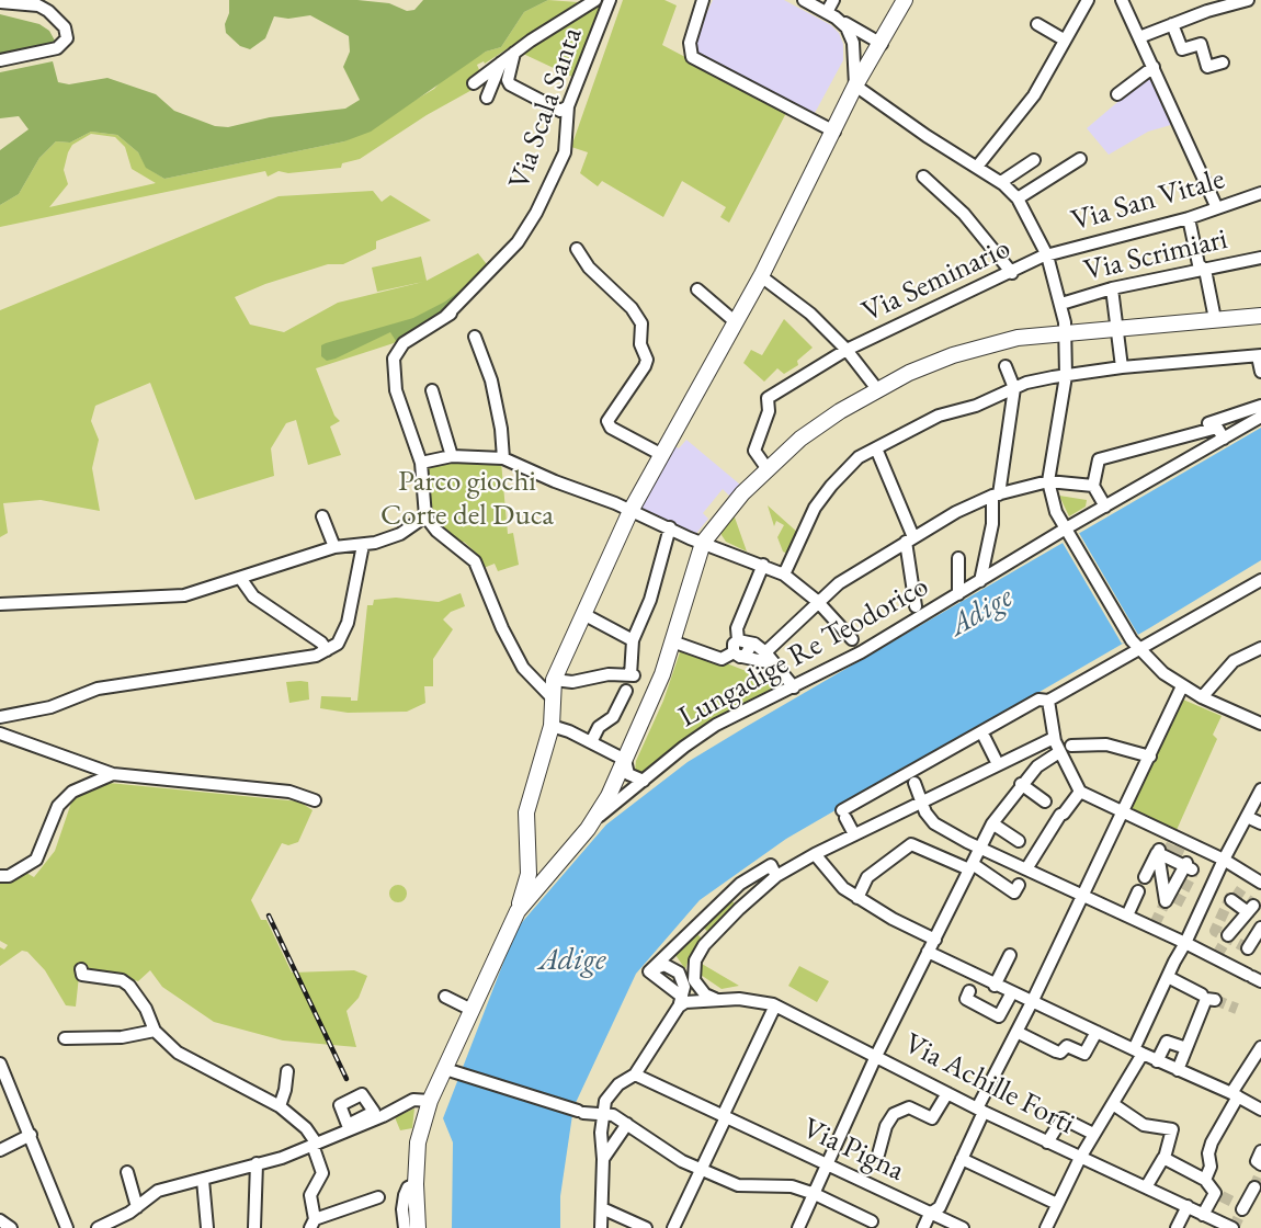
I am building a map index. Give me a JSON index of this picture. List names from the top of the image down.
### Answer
{
  "streets": {
    "street": [
      "Via Scala Santa",
      "Via San Vitale",
      "Via Scrimiari",
      "Via Seminario",
      "Lungadige Re Teodorico",
      "Via Achille Forti",
      "Via Pigna"
    ]
  },
  "crossings": [
    ["Via San Vitale", "Via Seminario"]
  ],
  "water": ["Adige"],
  "parks": ["Parco giochi Corte del Duca"]
}
